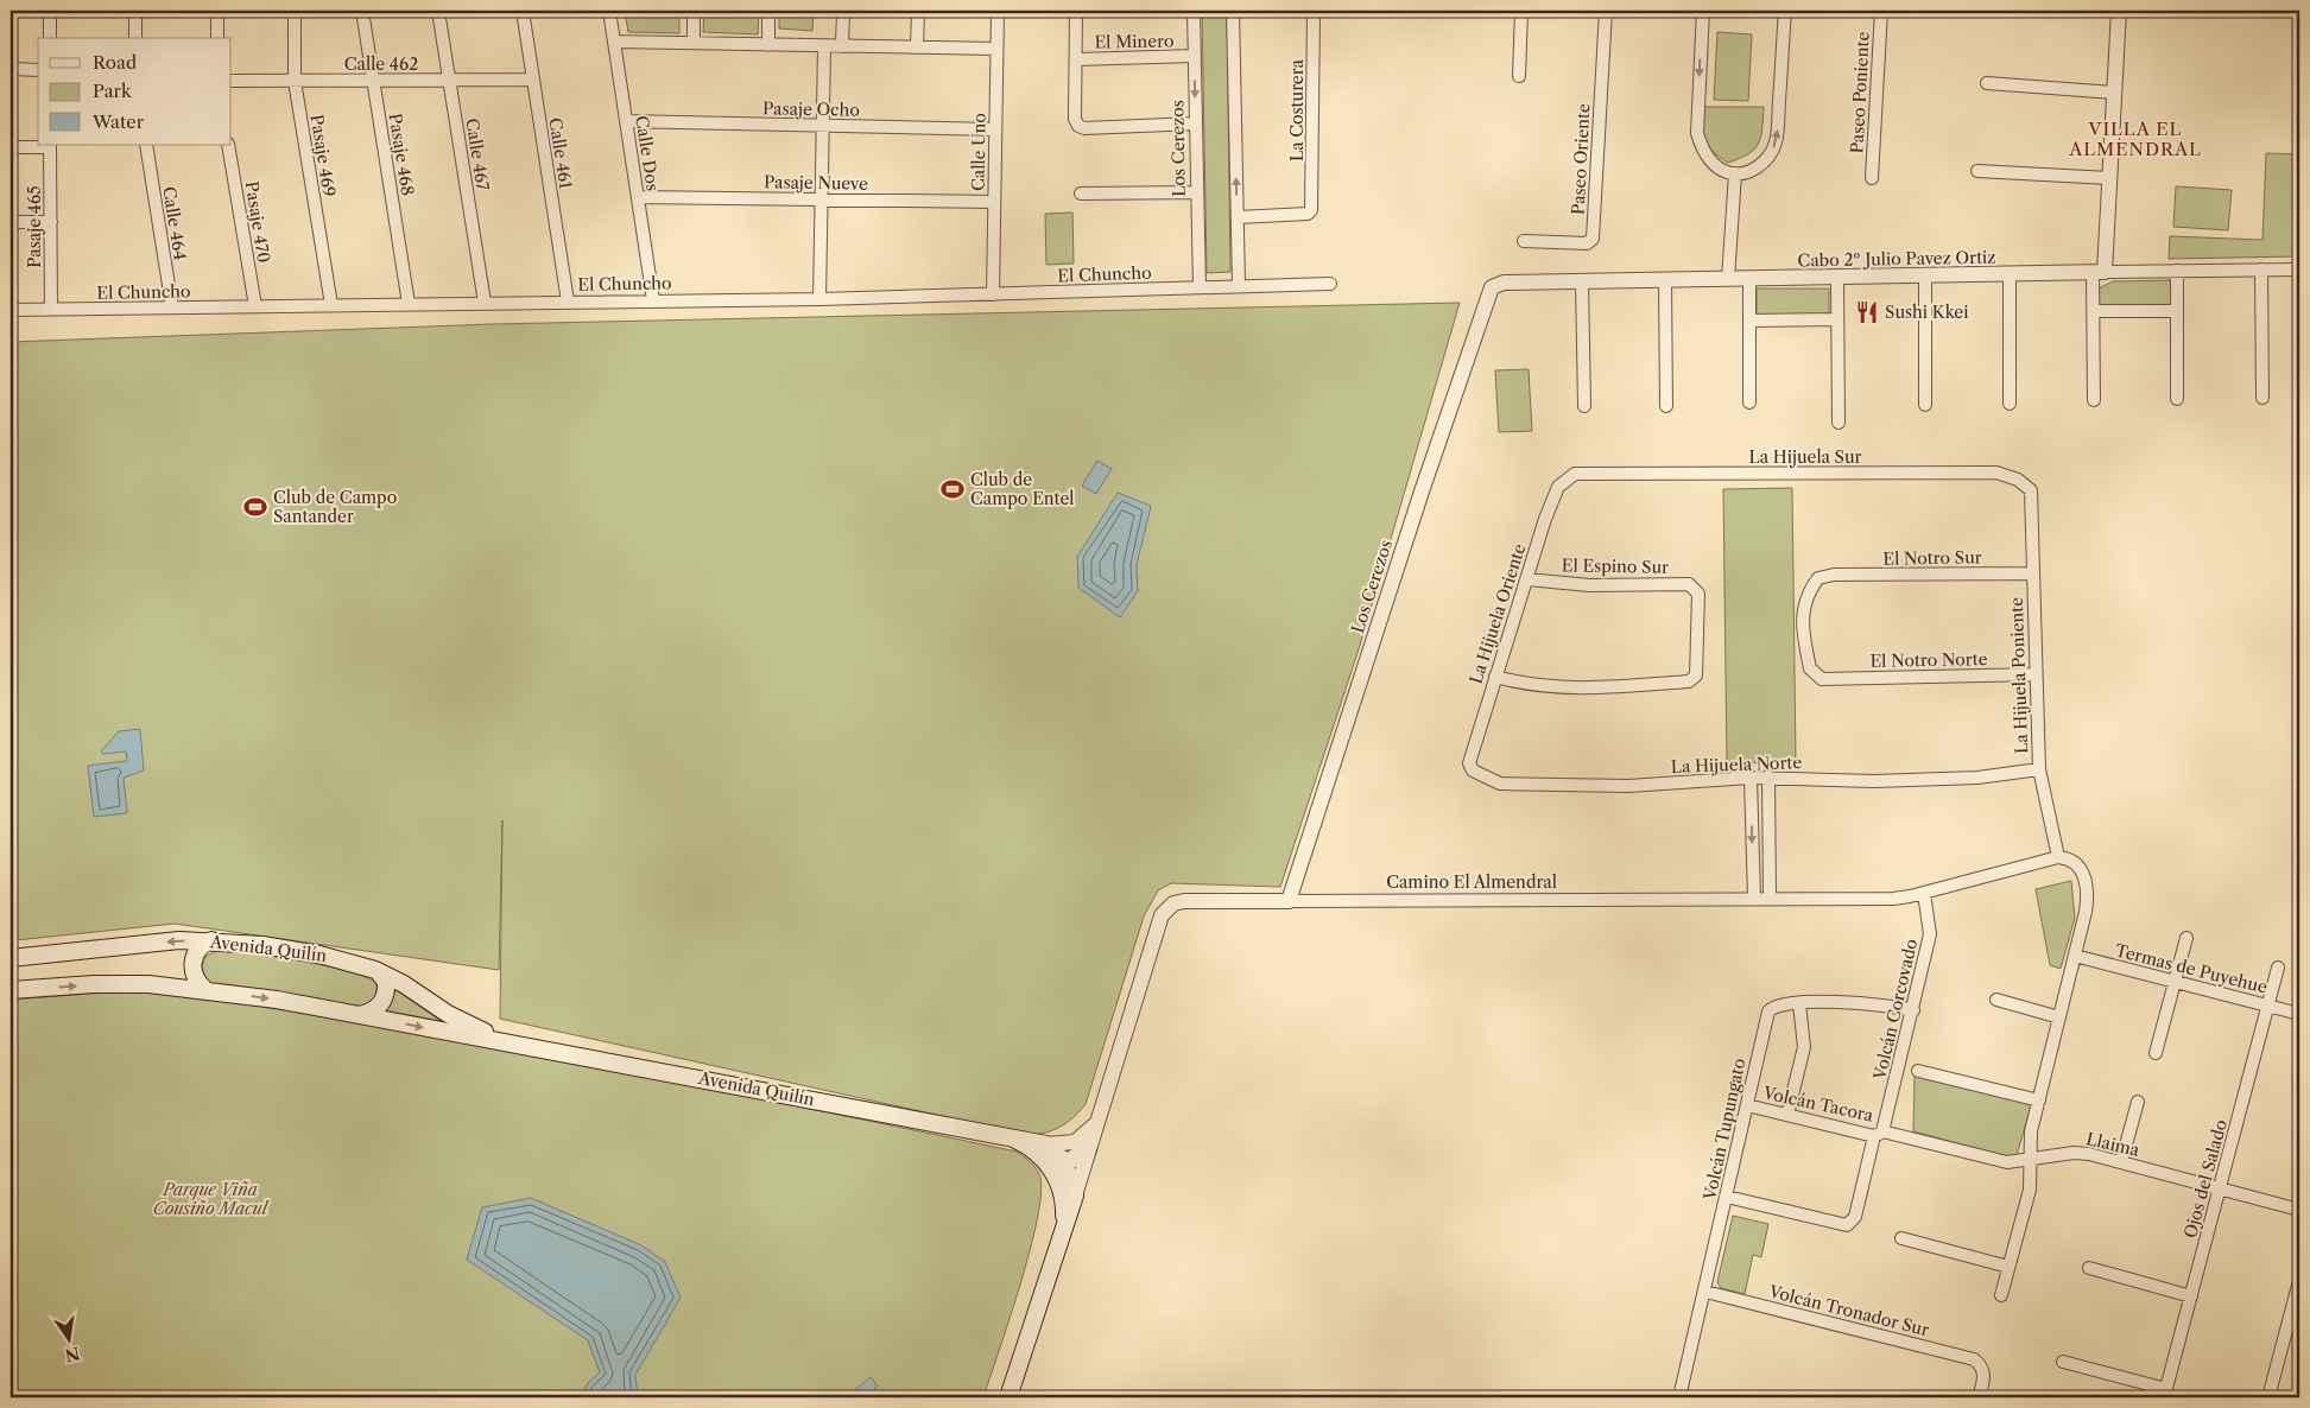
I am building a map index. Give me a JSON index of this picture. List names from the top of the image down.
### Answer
{
  "streets": {
    "main road": ["Avenida Quilín"],
    "street": [
      "El Minero",
      "Calle 462",
      "Paseo Poniente",
      "Pasaje Ocho",
      "La Costurera",
      "Los Cerezos",
      "Calle Uno",
      "Calle 461",
      "Calle Dos",
      "Pasaje 468",
      "Calle 467",
      "Pasaje 469",
      "Paseo Oriente",
      "Pasaje Nueve",
      "Pasaje 470",
      "Calle 464",
      "Pasaje 465",
      "Cabo 2º Julio Pavez Ortiz",
      "El Chuncho",
      "La Hijuela Sur",
      "El Notro Sur",
      "El Espino Sur",
      "La Hijuela Oriente",
      "El Notro Norte",
      "La Hijuela Poniente",
      "La Hijuela Norte",
      "Camino El Almendral",
      "Termas de Puyehue",
      "Volcán Corcovado",
      "Volcán Tacora",
      "Volcán Tupungato",
      "Llaima",
      "Ojos del Salado",
      "Volcán Tronador Sur"
    ]
  },
  "crossings": [
    ["El Minero", "Los Cerezos"],
    ["Calle 462", "Calle 461"],
    ["Calle 462", "Pasaje 468"],
    ["Calle 462", "Calle 467"],
    ["Calle 462", "Pasaje 469"],
    ["Pasaje Ocho", "Calle Uno"],
    ["Pasaje Ocho", "Calle Dos"],
    ["Los Cerezos", "Cabo 2º Julio Pavez Ortiz"],
    ["Los Cerezos", "El Chuncho"],
    ["Los Cerezos", "Camino El Almendral"],
    ["Calle Uno", "Pasaje Nueve"],
    ["Calle Uno", "El Chuncho"],
    ["Calle 461", "El Chuncho"],
    ["Calle Dos", "Pasaje Nueve"],
    ["Calle Dos", "El Chuncho"],
    ["Pasaje 468", "El Chuncho"],
    ["Calle 467", "El Chuncho"],
    ["Pasaje 469", "El Chuncho"],
    ["Pasaje 470", "El Chuncho"],
    ["Calle 464", "El Chuncho"],
    ["Pasaje 465", "El Chuncho"],
    ["La Hijuela Sur", "La Hijuela Oriente"],
    ["La Hijuela Sur", "La Hijuela Poniente"],
    ["El Notro Sur", "El Notro Norte"],
    ["El Notro Sur", "La Hijuela Poniente"],
    ["El Espino Sur", "La Hijuela Oriente"],
    ["La Hijuela Oriente", "La Hijuela Norte"],
    ["El Notro Norte", "La Hijuela Poniente"],
    ["La Hijuela Poniente", "La Hijuela Norte"],
    ["La Hijuela Poniente", "Camino El Almendral"],
    ["Camino El Almendral", "Avenida Quilín"],
    ["Camino El Almendral", "Volcán Corcovado"],
    ["Termas de Puyehue", "Ojos del Salado"],
    ["Volcán Corcovado", "Volcán Tacora"],
    ["Volcán Corcovado", "Volcán Tupungato"],
    ["Volcán Corcovado", "Llaima"],
    ["Volcán Tacora", "Volcán Tupungato"],
    ["Volcán Tacora", "Llaima"],
    ["Volcán Tupungato", "Volcán Tronador Sur"],
    ["Llaima", "Ojos del Salado"]
  ],
  "districts": ["VILLA EL ALMENDRAL"],
  "parks": ["Parque Viña Cousiño Macul"],
  "places": {
    "restaurant": ["Sushi Kkei"],
    "sports": ["Club de Campo Entel", "Club de Campo Santander"]
  },
  "legend": ["Road", "Park", "Water"],
  "north": "bottom"
}
